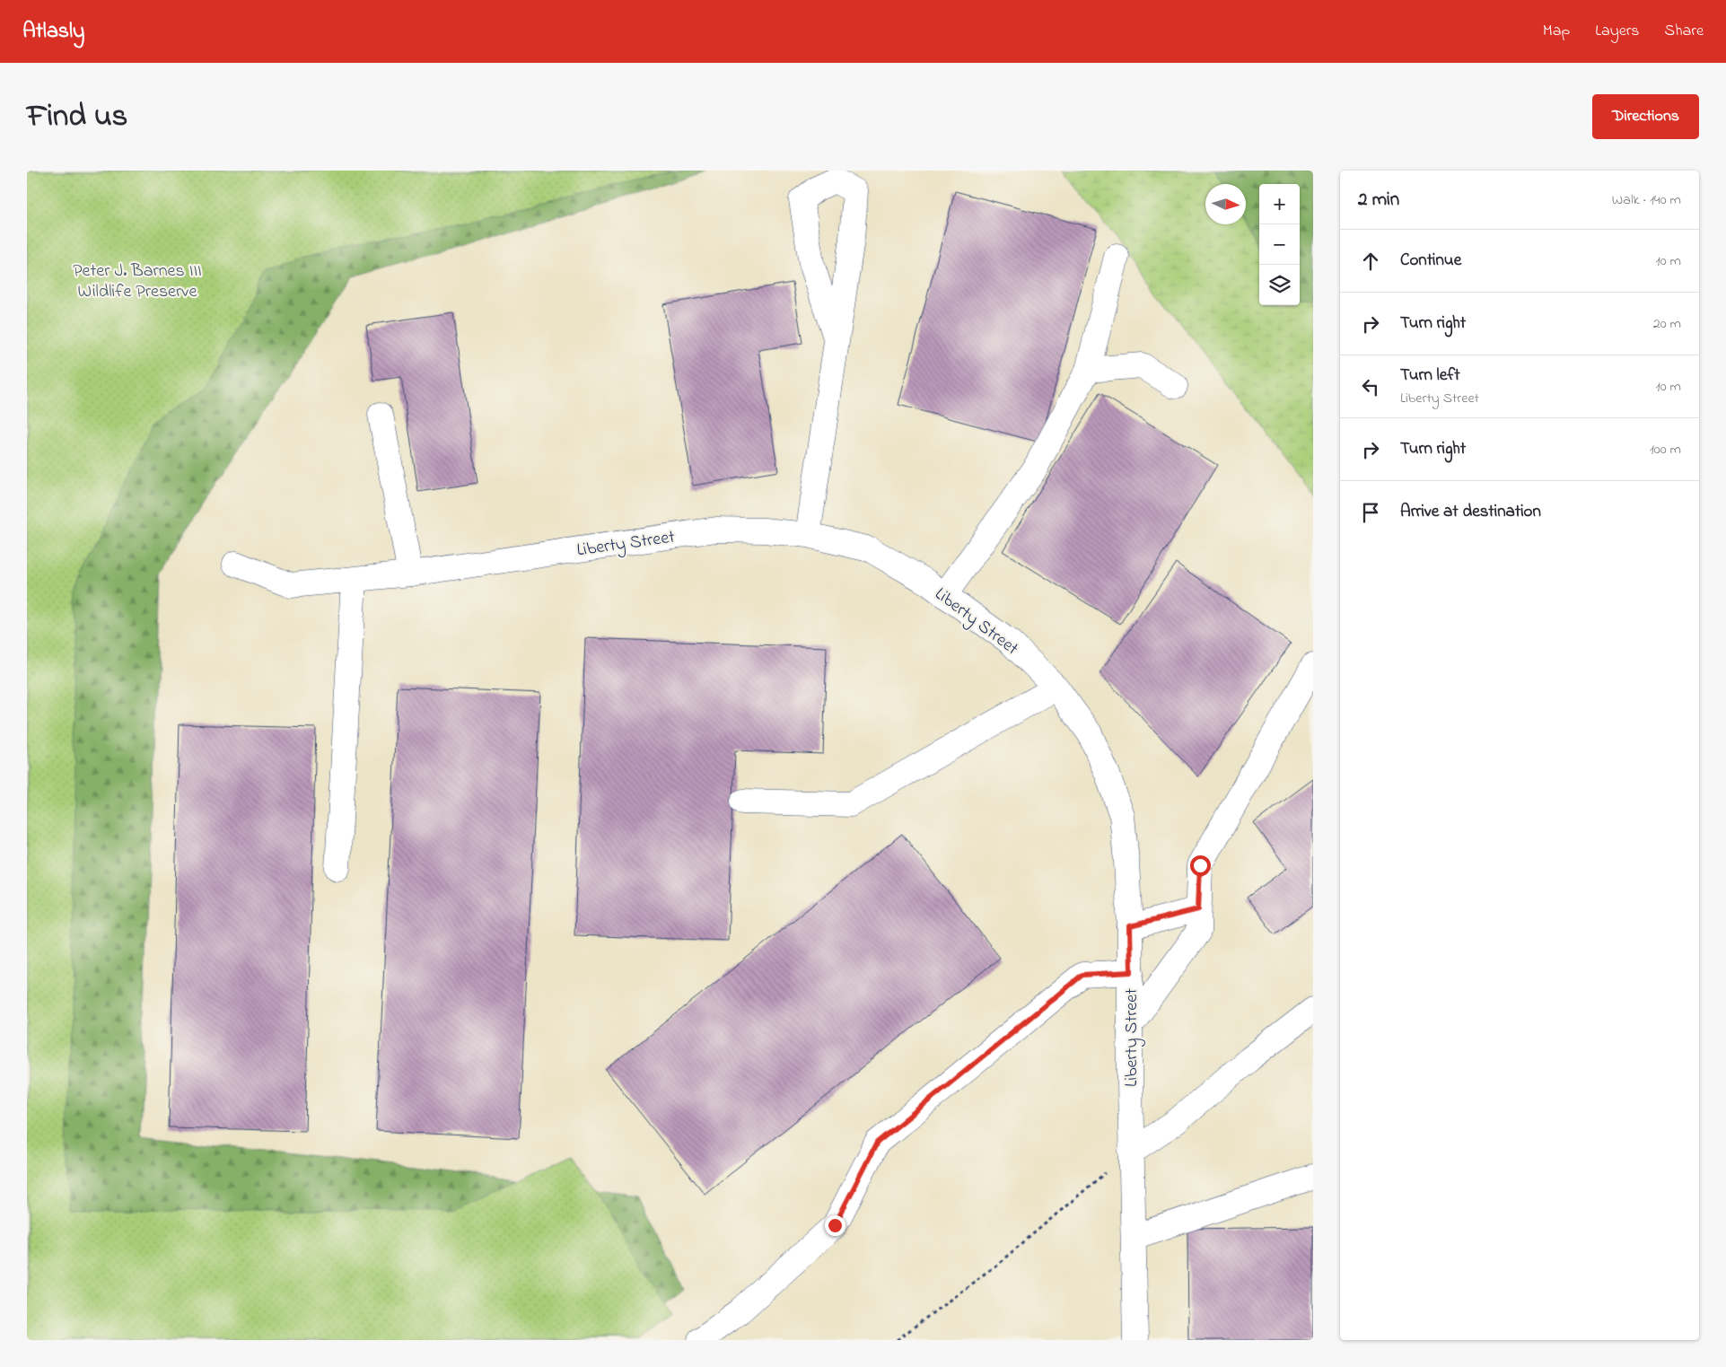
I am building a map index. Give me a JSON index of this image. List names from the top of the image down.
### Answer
{
  "streets": {
    "street": ["Liberty Street"]
  },
  "parks": ["Peter J. Barnes III Wildlife Preserve"],
  "north": "right",
  "page": {
    "header": "Atlasly",
    "nav": ["Map", "Layers", "Share"],
    "title": "Find us",
    "buttons": "Directions",
    "heading": ["2 min", "Walk · 140 m"],
    "map_buttons": ["+", "−"],
    "list": [
      ["Continue", "10 m"],
      ["Turn right", "20 m"],
      ["Turn left", "Liberty Street", "10 m"],
      ["Turn right", "100 m"],
      "Arrive at destination"
    ]
  }
}
